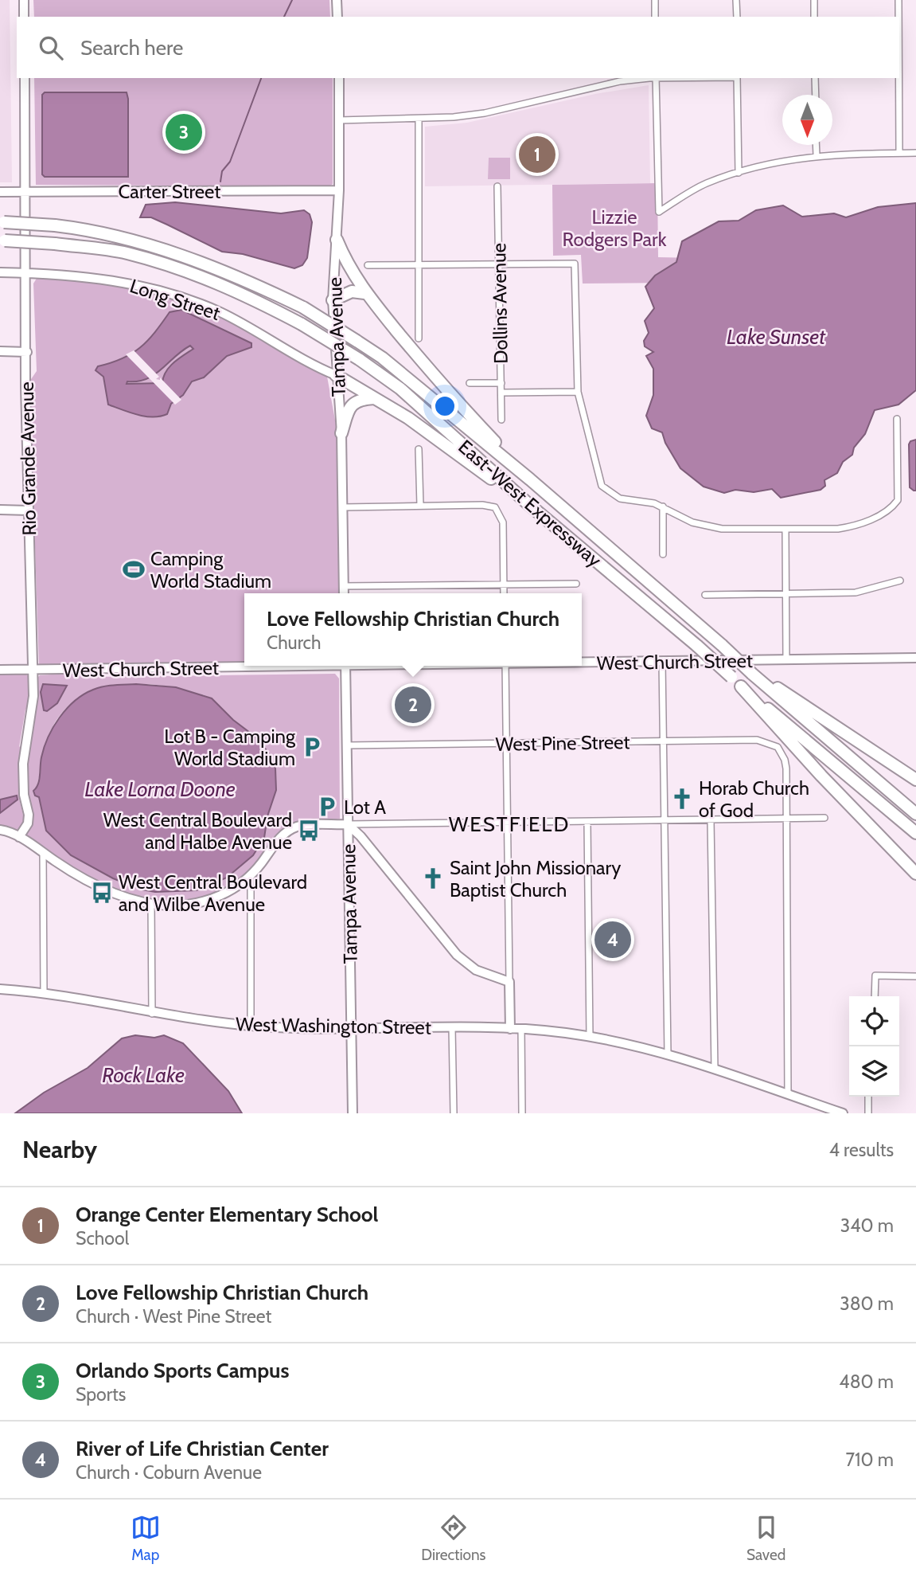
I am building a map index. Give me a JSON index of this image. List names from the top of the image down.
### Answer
{
  "streets": {
    "highway": ["East-West Expressway"],
    "street": [
      "Carter Street",
      "Long Street",
      "Dollins Avenue",
      "Tampa Avenue",
      "Rio Grande Avenue",
      "West Church Street",
      "West Pine Street",
      "West Washington Street"
    ]
  },
  "crossings": [
    ["Carter Street", "Tampa Avenue"],
    ["Carter Street", "Rio Grande Avenue"],
    ["Long Street", "Tampa Avenue"],
    ["Long Street", "Rio Grande Avenue"],
    ["Tampa Avenue", "West Pine Street"],
    ["Tampa Avenue", "West Washington Street"],
    ["Rio Grande Avenue", "West Church Street"]
  ],
  "districts": ["WESTFIELD"],
  "water": ["Lake Sunset", "Lake Lorna Doone", "Rock Lake"],
  "parks": ["Lizzie Rodgers Park"],
  "places": {
    "sports": ["Camping World Stadium"],
    "parking": ["Lot B - Camping World Stadium", "Lot A"],
    "church": ["Horab Church of God", "Saint John Missionary Baptist Church"],
    "bus stop": ["West Central Boulevard and Halbe Avenue", "West Central Boulevard and Wilbe Avenue"]
  },
  "north": "bottom",
  "page": {
    "search": "Search here",
    "pins": [
      "3",
      "1",
      "2",
      "4"
    ],
    "popup": ["Love Fellowship Christian Church", "Church"],
    "heading": ["Nearby", "4 results"],
    "list": [
      {
        "mark": "1",
        "name": "Orange Center Elementary School",
        "note": "School",
        "value": "340 m"
      },
      {
        "mark": "2",
        "name": "Love Fellowship Christian Church",
        "note": "Church · West Pine Street",
        "value": "380 m"
      },
      {
        "mark": "3",
        "name": "Orlando Sports Campus",
        "note": "Sports",
        "value": "480 m"
      },
      {
        "mark": "4",
        "name": "River of Life Christian Center",
        "note": "Church · Coburn Avenue",
        "value": "710 m"
      }
    ],
    "nav": ["Map", "Directions", "Saved"]
  }
}
